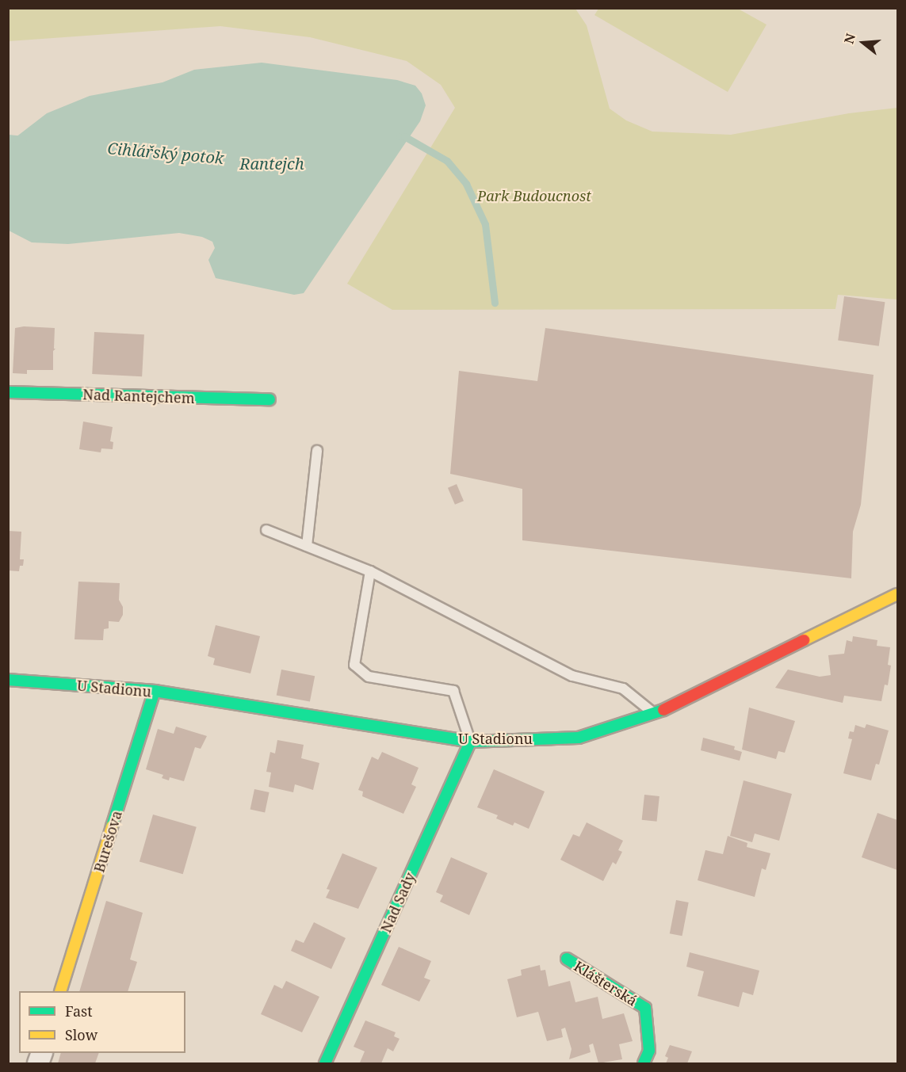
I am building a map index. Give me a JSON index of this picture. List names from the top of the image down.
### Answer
{
  "streets": {
    "street": [
      "Nad Rantejchem",
      "U Stadionu",
      "Burešova",
      "Nad Sady",
      "Klášterská"
    ]
  },
  "crossings": [
    ["U Stadionu", "Burešova"],
    ["U Stadionu", "Nad Sady"]
  ],
  "water": ["Cihlářský potok", "Rantejch"],
  "parks": ["Park Budoucnost"],
  "legend": ["Fast", "Slow"],
  "north": "left"
}
